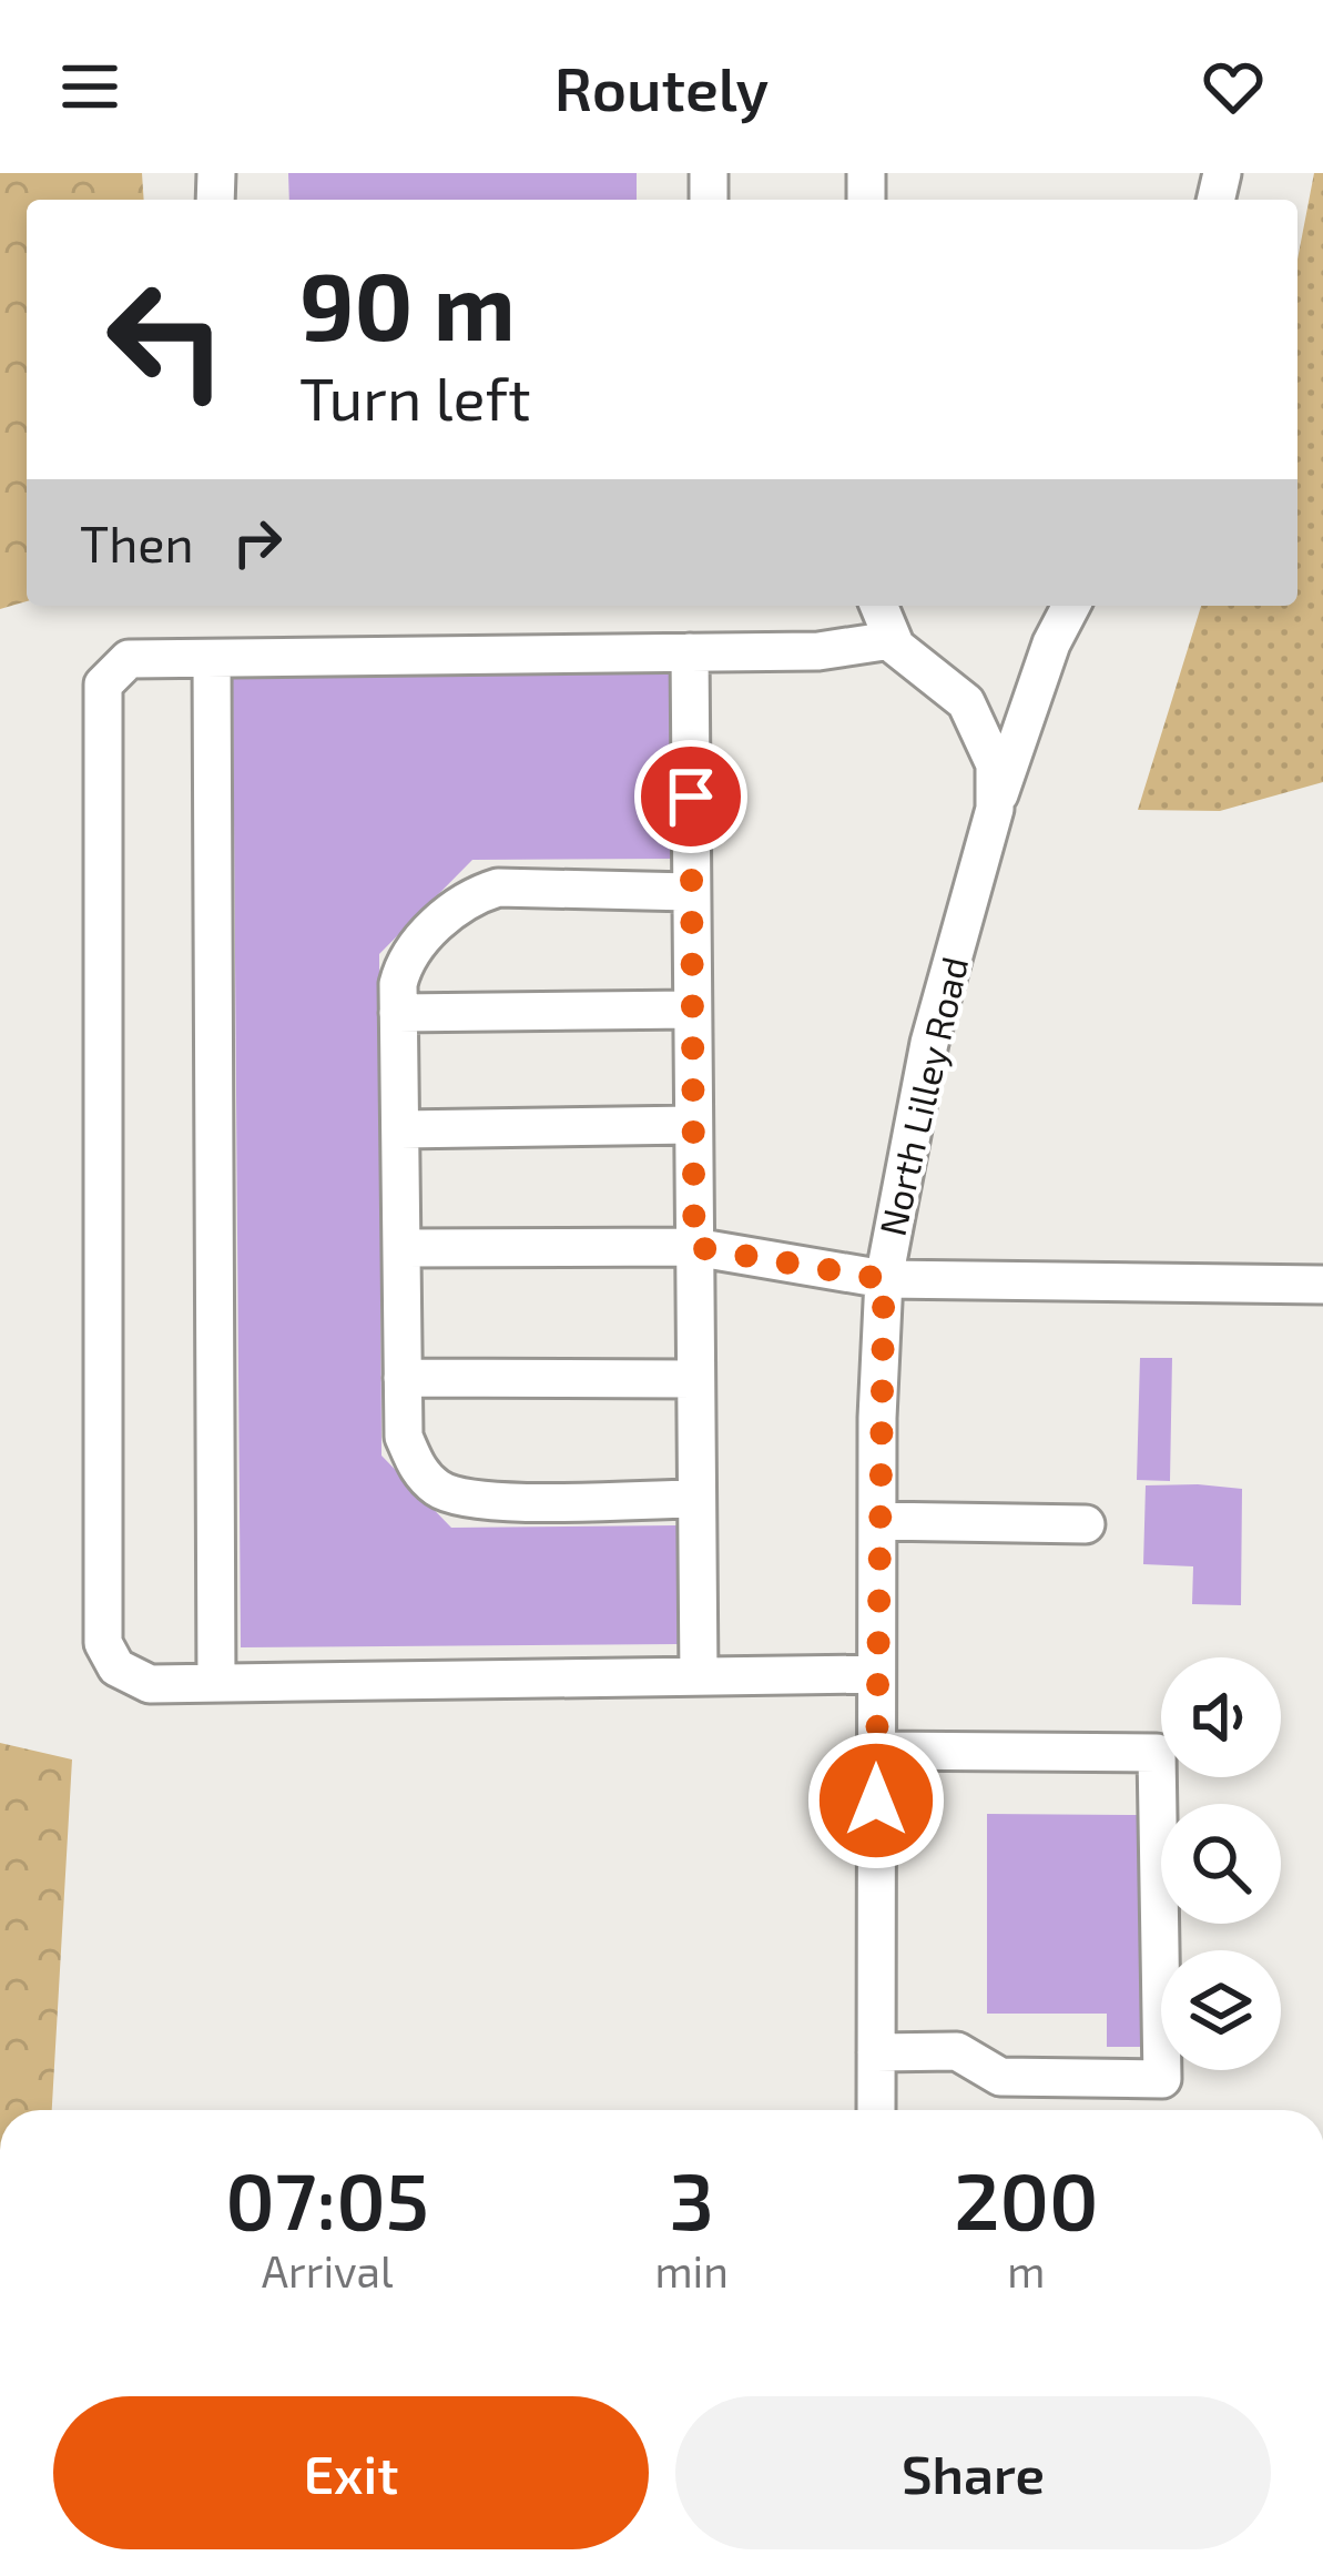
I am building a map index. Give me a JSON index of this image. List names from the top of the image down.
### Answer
{
  "streets": {
    "street": ["North Lilley Road"]
  },
  "page": {
    "header": "Routely",
    "turn": ["90 m", "Turn left"],
    "then": "Then",
    "eta": [
      "07:05",
      "Arrival",
      "3",
      "min",
      "200",
      "m"
    ],
    "buttons": ["Exit", "Share"]
  }
}
